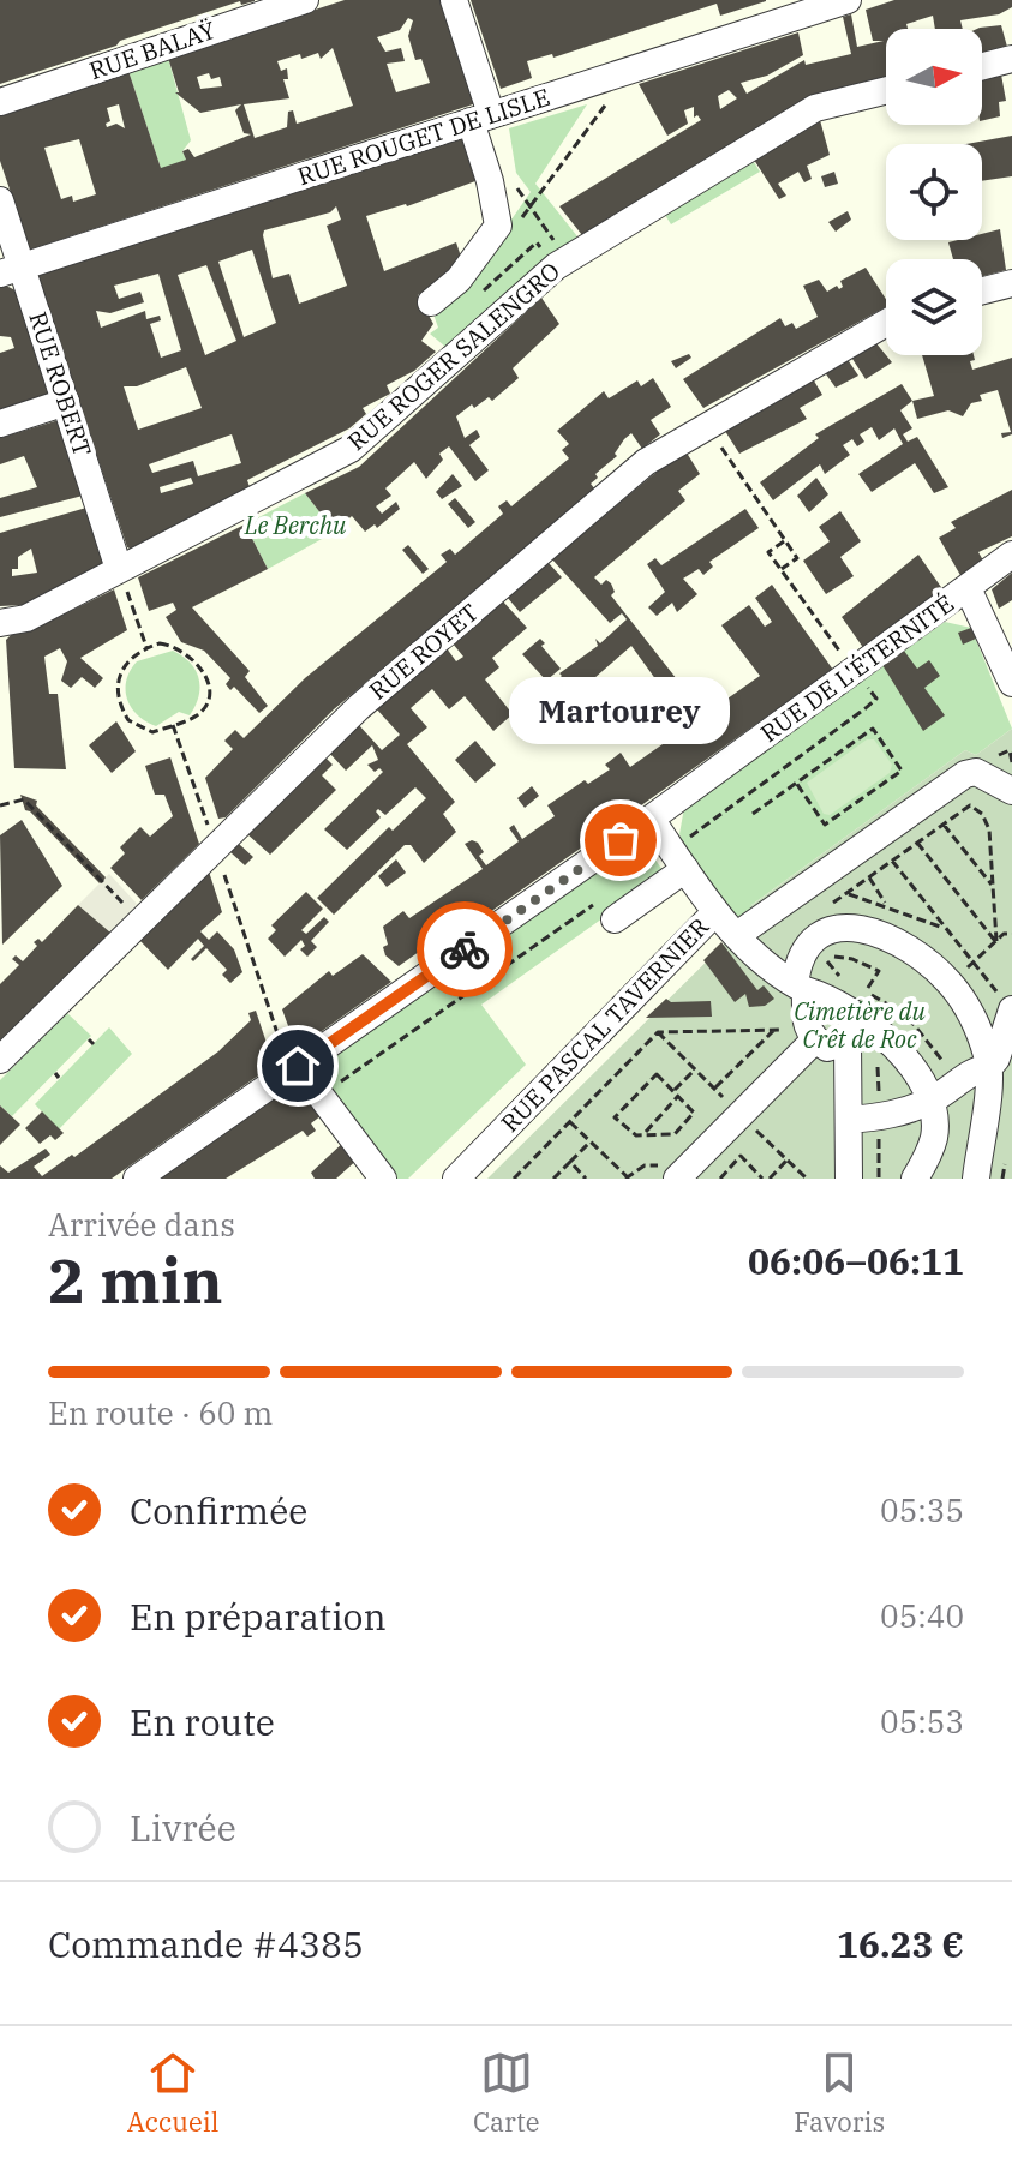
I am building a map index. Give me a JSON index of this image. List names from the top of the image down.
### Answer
{
  "streets": {
    "street": [
      "RUE BALAŸ",
      "RUE ROUGET DE LISLE",
      "RUE ROGER SALENGRO",
      "RUE ROBERT",
      "RUE ROYET",
      "RUE DE L'ÉTERNITÉ",
      "RUE PASCAL TAVERNIER"
    ]
  },
  "crossings": [
    ["RUE ROUGET DE LISLE", "RUE ROBERT"],
    ["RUE ROGER SALENGRO", "RUE ROBERT"],
    ["RUE DE L'ÉTERNITÉ", "RUE PASCAL TAVERNIER"]
  ],
  "parks": ["Le Berchu", "Cimetière du Crêt de Roc"],
  "places": ["Martourey"],
  "north": "right",
  "page": {
    "bubble": "Martourey",
    "heading": ["2 min", "Arrivée dans", "06:06–06:11"],
    "panel": ["Commande #4385", "16.23 €"],
    "bar": "En route · 60 m",
    "list": [
      ["Confirmée", "05:35"],
      ["En préparation", "05:40"],
      ["En route", "05:53"],
      "Livrée"
    ],
    "tabs": ["Accueil", "Carte", "Favoris"]
  }
}
